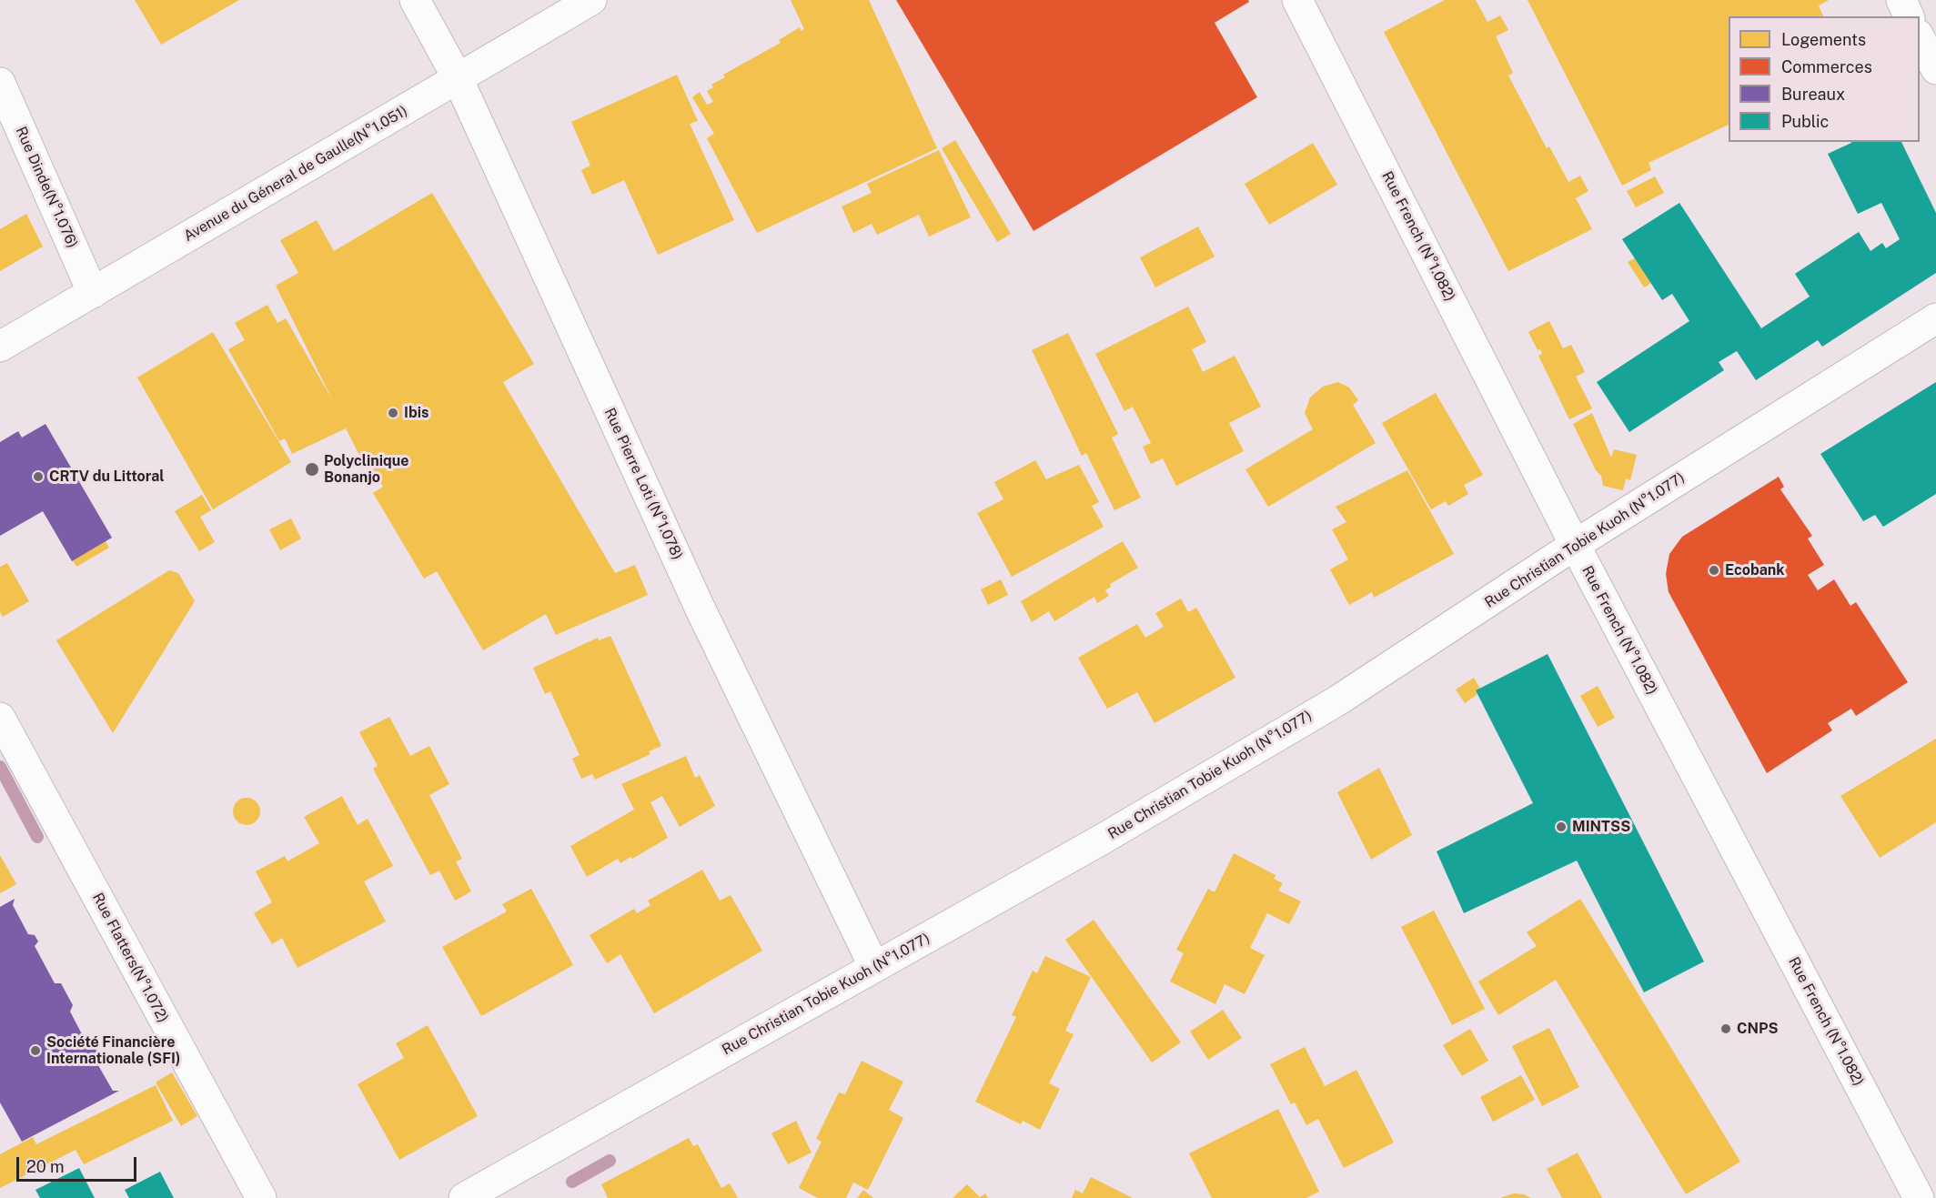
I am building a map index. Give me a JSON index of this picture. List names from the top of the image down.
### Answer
{
  "streets": {
    "street": [
      "Avenue du Géneral de Gaulle(N°1.051)",
      "Rue Dinde(N°1.076)",
      "Rue French (N°1.082)",
      "Rue Pierre Loti (N°1.078)",
      "Rue Christian Tobie Kuoh (N°1.077)",
      "Rue Flatters(N°1.072)"
    ]
  },
  "crossings": [
    ["Avenue du Géneral de Gaulle(N°1.051)", "Rue Dinde(N°1.076)"],
    ["Avenue du Géneral de Gaulle(N°1.051)", "Rue Pierre Loti (N°1.078)"],
    ["Rue French (N°1.082)", "Rue Christian Tobie Kuoh (N°1.077)"],
    ["Rue Pierre Loti (N°1.078)", "Rue Christian Tobie Kuoh (N°1.077)"]
  ],
  "places": [
    "Ibis",
    "Polyclinique Bonanjo",
    "CRTV du Littoral",
    "Ecobank",
    "MINTSS",
    "CNPS",
    "Société Financière Internationale (SFI)"
  ],
  "legend": [
    "Logements",
    "Commerces",
    "Bureaux",
    "Public"
  ],
  "scale_bar": "20 m"
}
